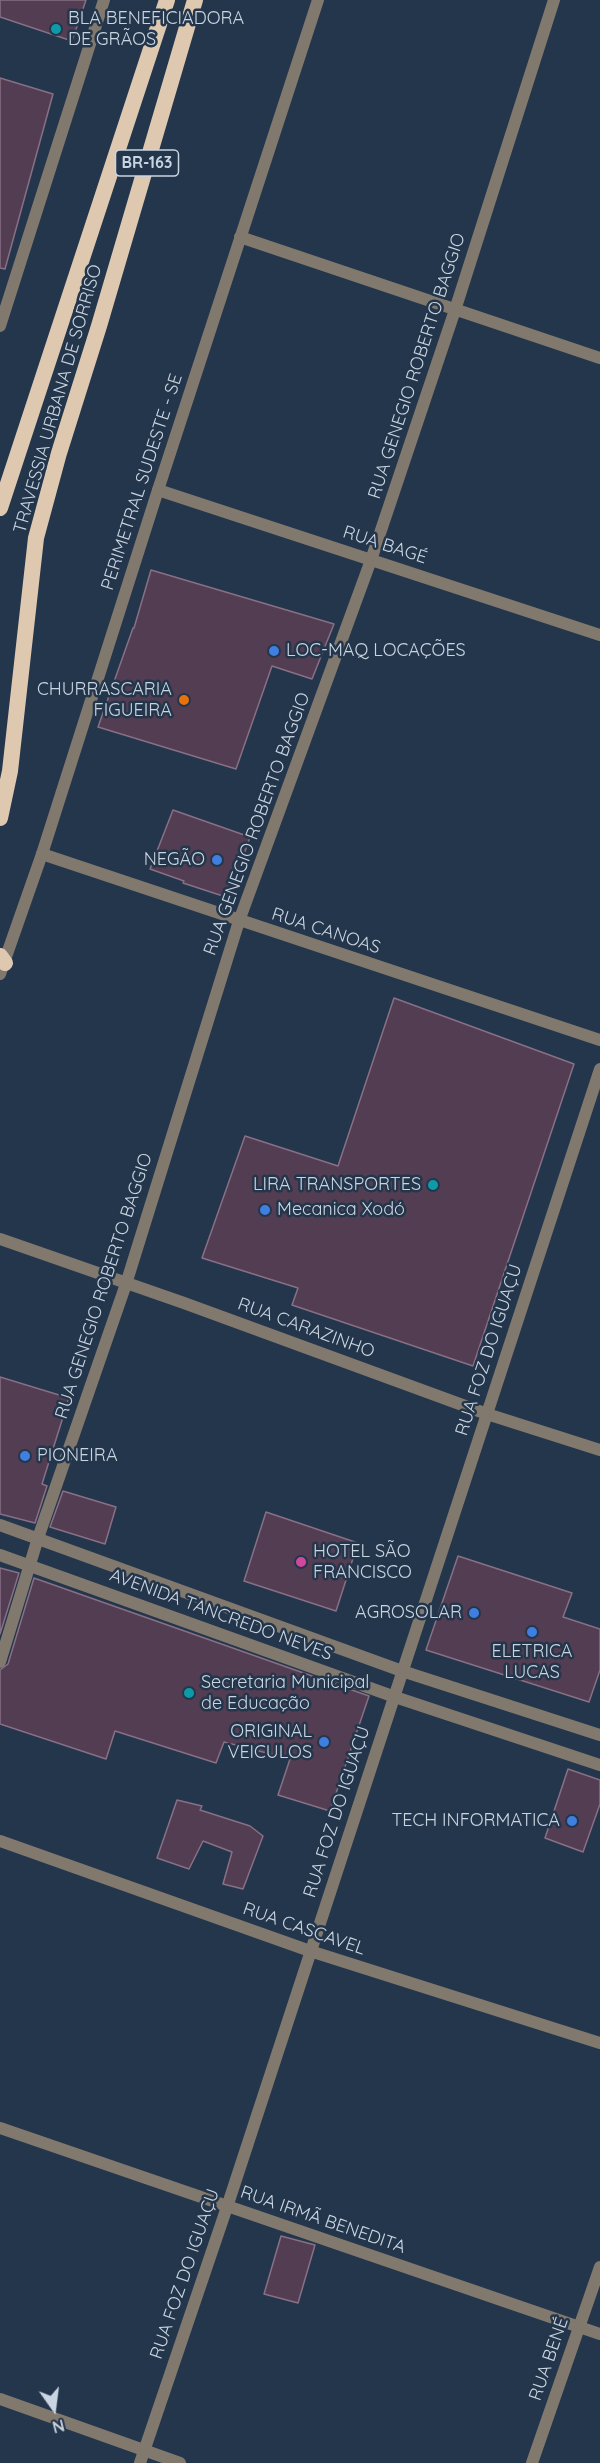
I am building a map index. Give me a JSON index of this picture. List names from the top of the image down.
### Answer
{
  "streets": {
    "highway": ["BR-163", "TRAVESSIA URBANA DE SORRISO"],
    "street": [
      "RUA GENEGIO ROBERTO BAGGIO",
      "PERIMETRAL SUDESTE - SE",
      "RUA BAGÉ",
      "RUA CANOAS",
      "RUA CARAZINHO",
      "RUA FOZ DO IGUAÇU",
      "AVENIDA TANCREDO NEVES",
      "RUA CASCAVEL",
      "RUA IRMÃ BENEDITA",
      "RUA BENÉ"
    ]
  },
  "crossings": [
    ["RUA GENEGIO ROBERTO BAGGIO", "RUA BAGÉ"],
    ["RUA GENEGIO ROBERTO BAGGIO", "RUA CANOAS"],
    ["RUA GENEGIO ROBERTO BAGGIO", "RUA CARAZINHO"],
    ["RUA GENEGIO ROBERTO BAGGIO", "AVENIDA TANCREDO NEVES"],
    ["PERIMETRAL SUDESTE - SE", "RUA BAGÉ"],
    ["PERIMETRAL SUDESTE - SE", "RUA CANOAS"],
    ["RUA CARAZINHO", "RUA FOZ DO IGUAÇU"],
    ["RUA FOZ DO IGUAÇU", "AVENIDA TANCREDO NEVES"],
    ["RUA FOZ DO IGUAÇU", "RUA CASCAVEL"],
    ["RUA FOZ DO IGUAÇU", "RUA IRMÃ BENEDITA"],
    ["RUA IRMÃ BENEDITA", "RUA BENÉ"]
  ],
  "places": [
    "BLA BENEFICIADORA DE GRÃOS",
    "LOC-MAQ LOCAÇÕES",
    "CHURRASCARIA FIGUEIRA",
    "NEGÃO",
    "LIRA TRANSPORTES",
    "Mecanica Xodó",
    "PIONEIRA",
    "HOTEL SÃO FRANCISCO",
    "AGROSOLAR",
    "ELETRICA LUCAS",
    "Secretaria Municipal de Educação",
    "ORIGINAL VEICULOS",
    "TECH INFORMATICA"
  ],
  "north": "bottom"
}
